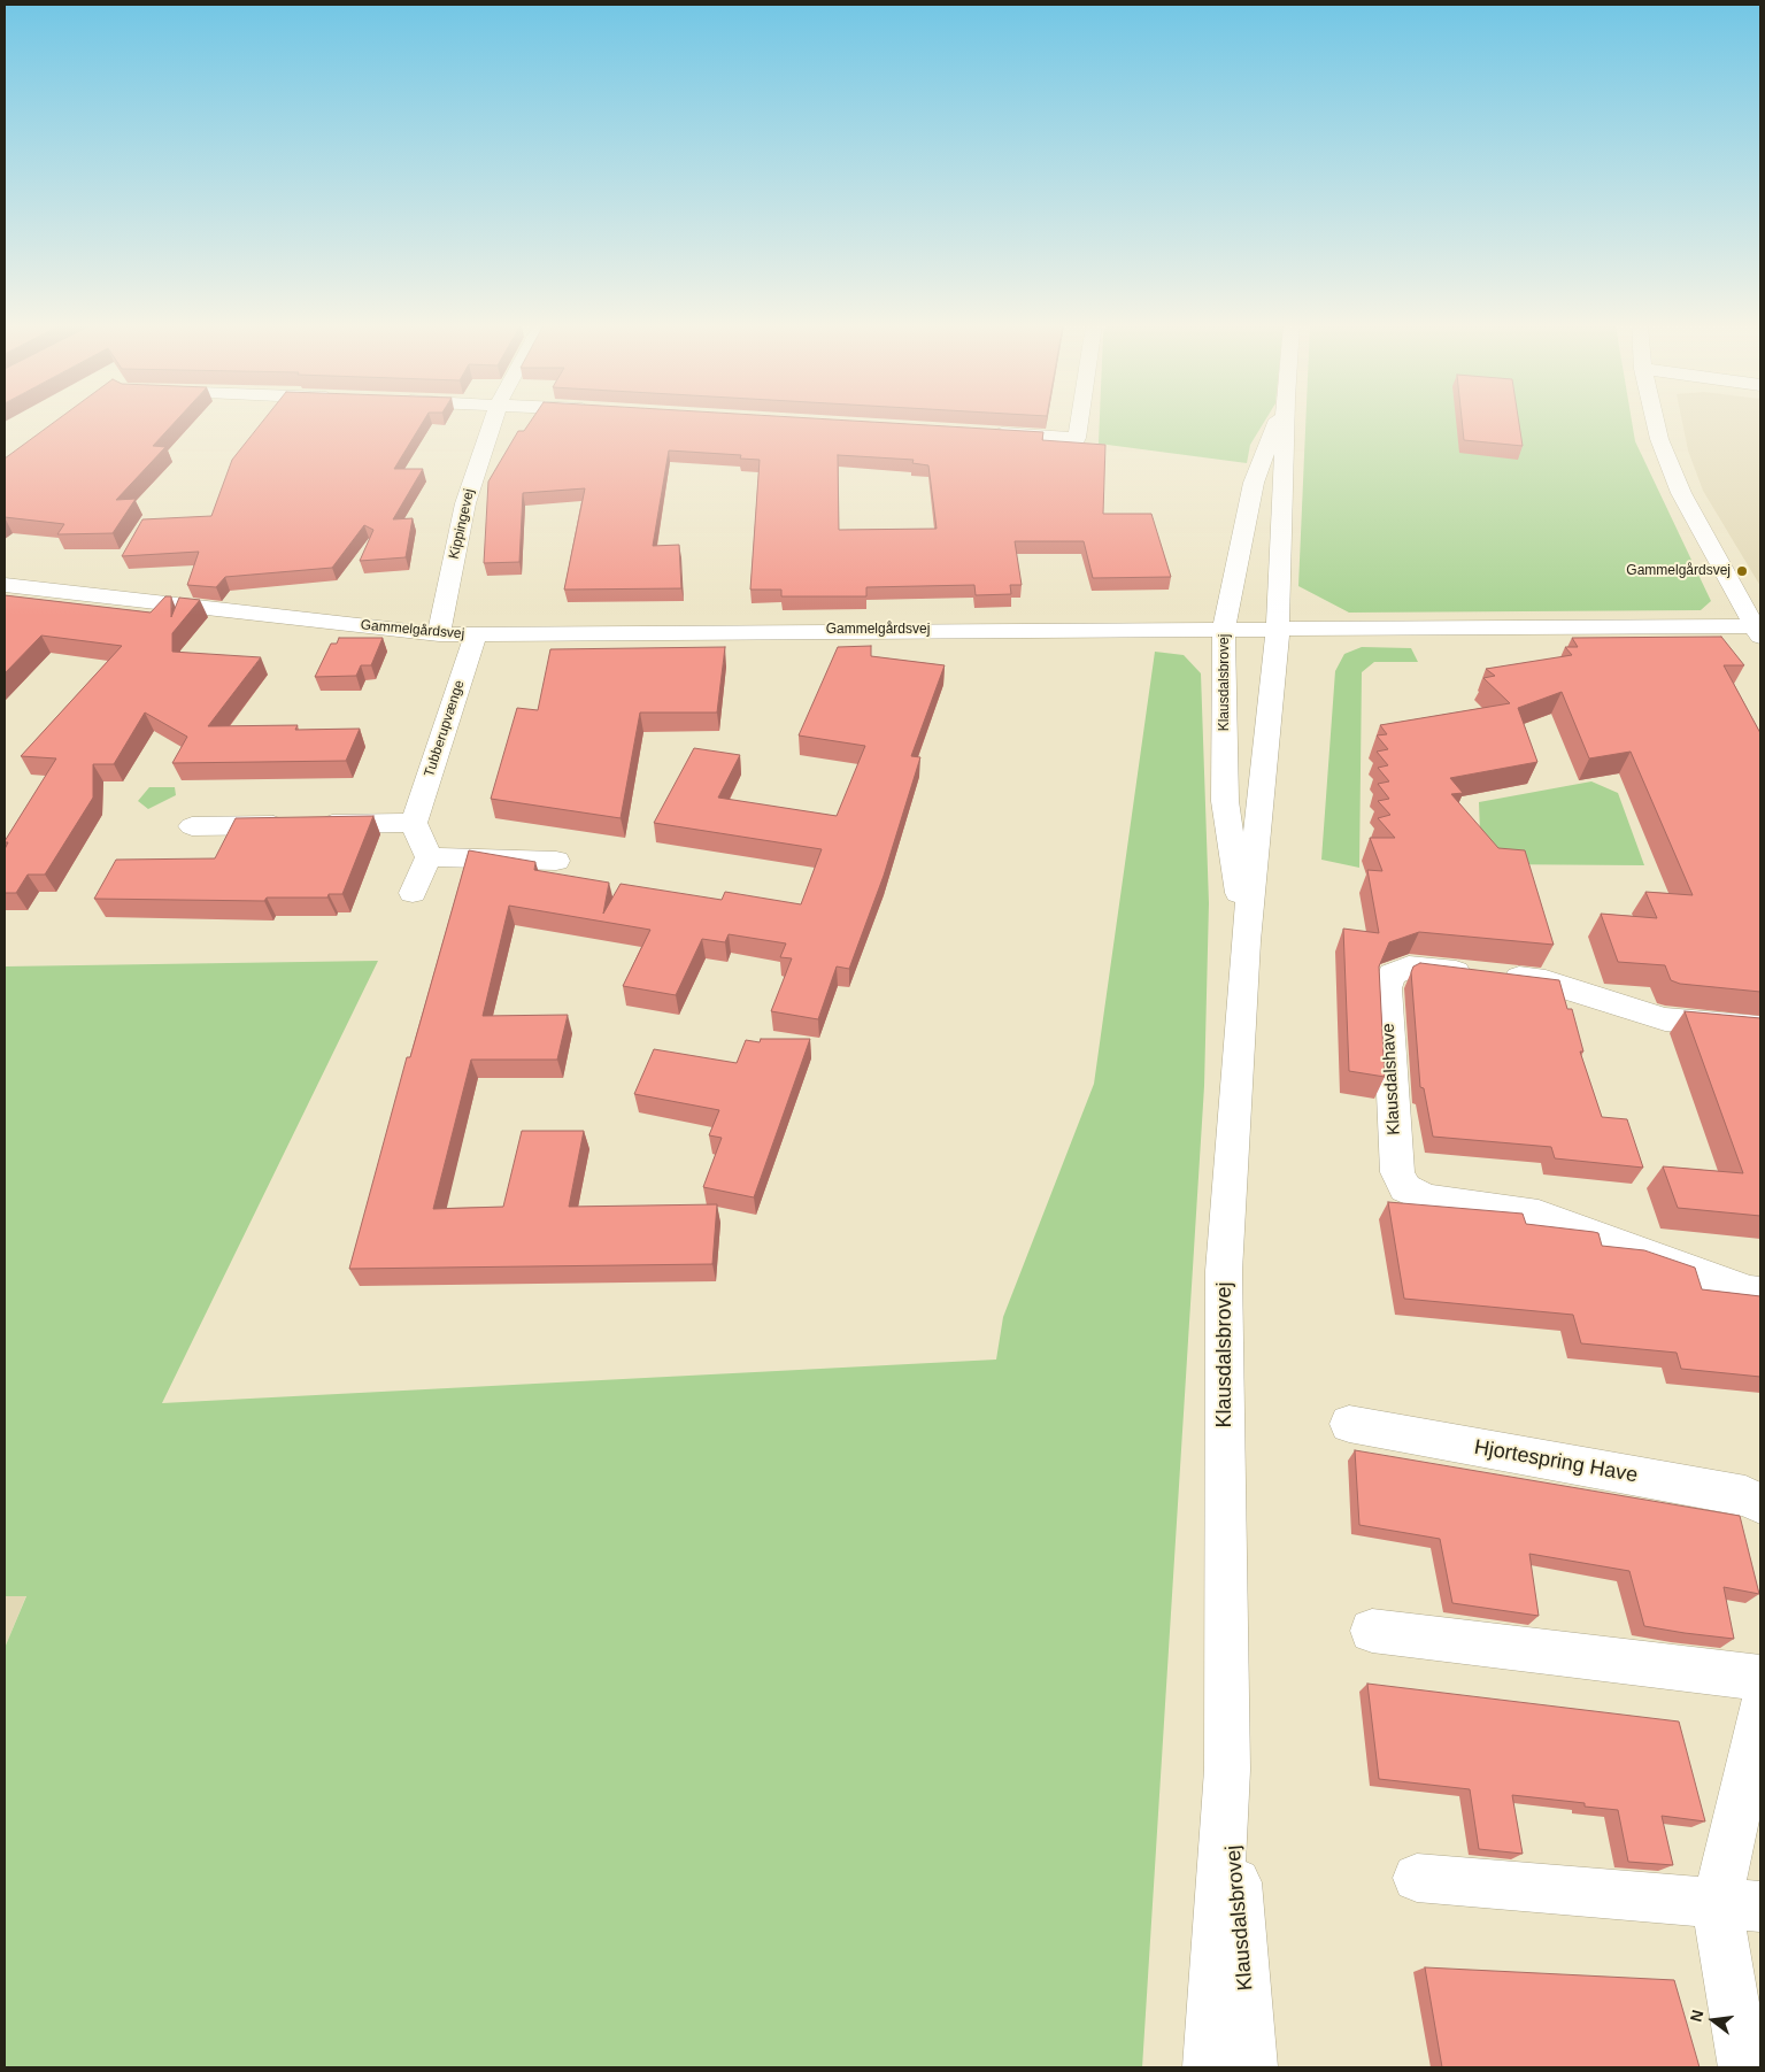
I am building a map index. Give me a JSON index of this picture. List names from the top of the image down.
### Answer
{
  "streets": {
    "street": [
      "Kippingevej",
      "Gammelgårdsvej",
      "Klausdalsbrovej",
      "Tubberupvænge",
      "Klausdalshave",
      "Hjortespring Have"
    ]
  },
  "crossings": [
    ["Kippingevej", "Gammelgårdsvej"],
    ["Gammelgårdsvej", "Klausdalsbrovej"],
    ["Gammelgårdsvej", "Tubberupvænge"]
  ],
  "places": ["Gammelgårdsvej"],
  "north": "left"
}
